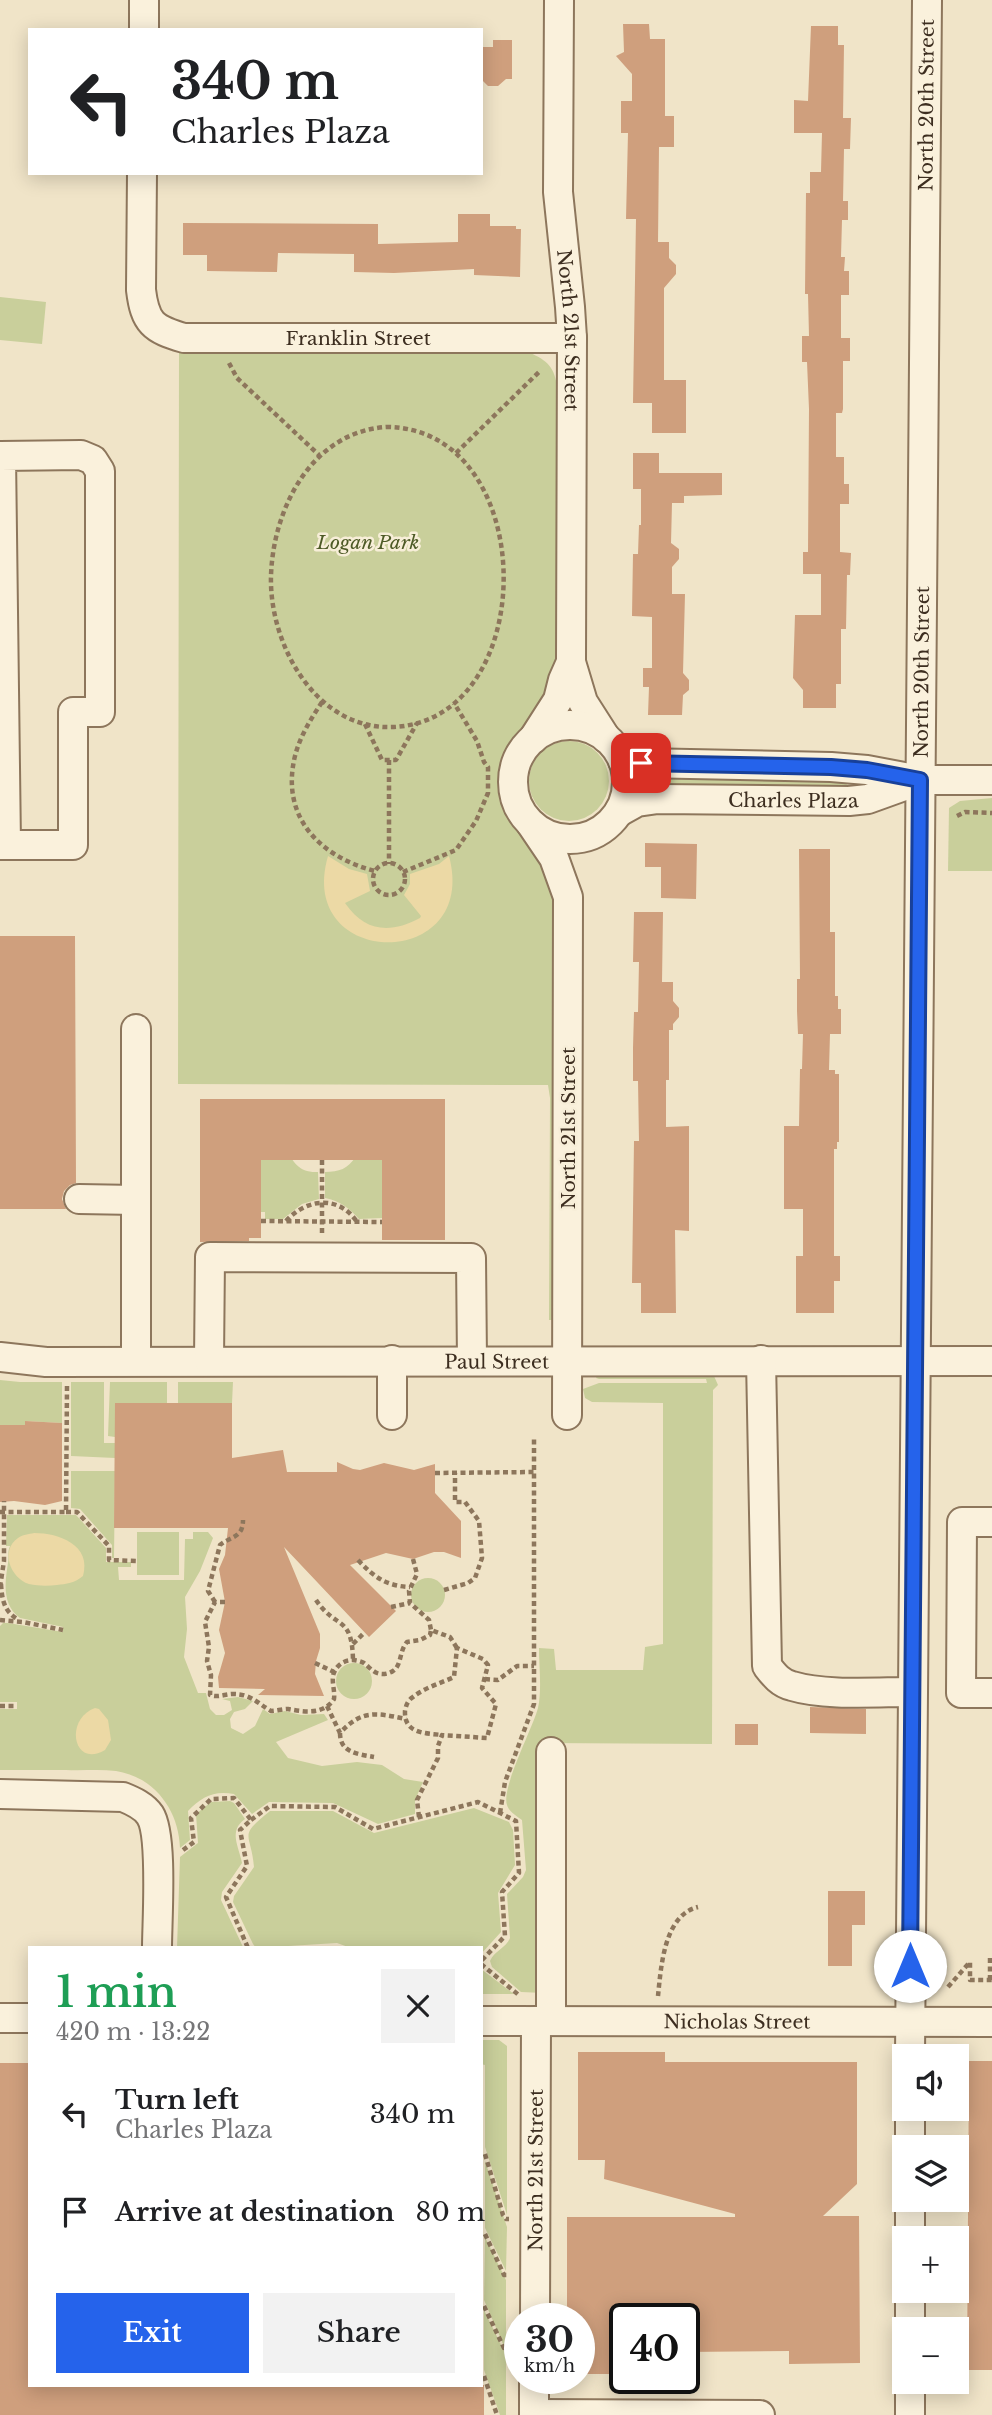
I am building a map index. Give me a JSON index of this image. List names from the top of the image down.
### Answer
{
  "streets": {
    "street": [
      "North 20th Street",
      "North 21st Street",
      "Franklin Street",
      "Charles Plaza",
      "Paul Street",
      "Nicholas Street"
    ]
  },
  "crossings": [
    ["North 20th Street", "Charles Plaza"],
    ["North 20th Street", "Paul Street"],
    ["North 20th Street", "Nicholas Street"],
    ["North 21st Street", "Franklin Street"],
    ["North 21st Street", "Paul Street"],
    ["North 21st Street", "Nicholas Street"]
  ],
  "parks": ["Logan Park"],
  "page": {
    "turn": ["340 m", "Charles Plaza"],
    "heading": ["1 min", "420 m · 13:22"],
    "map_buttons": ["+", "−"],
    "list": [
      {
        "name": "Turn left",
        "note": "Charles Plaza",
        "value": "340 m"
      },
      {
        "name": "Arrive at destination",
        "value": "80 m"
      }
    ],
    "buttons": ["Exit", "Share"],
    "speed": "30 km/h",
    "limit": "40"
  }
}
